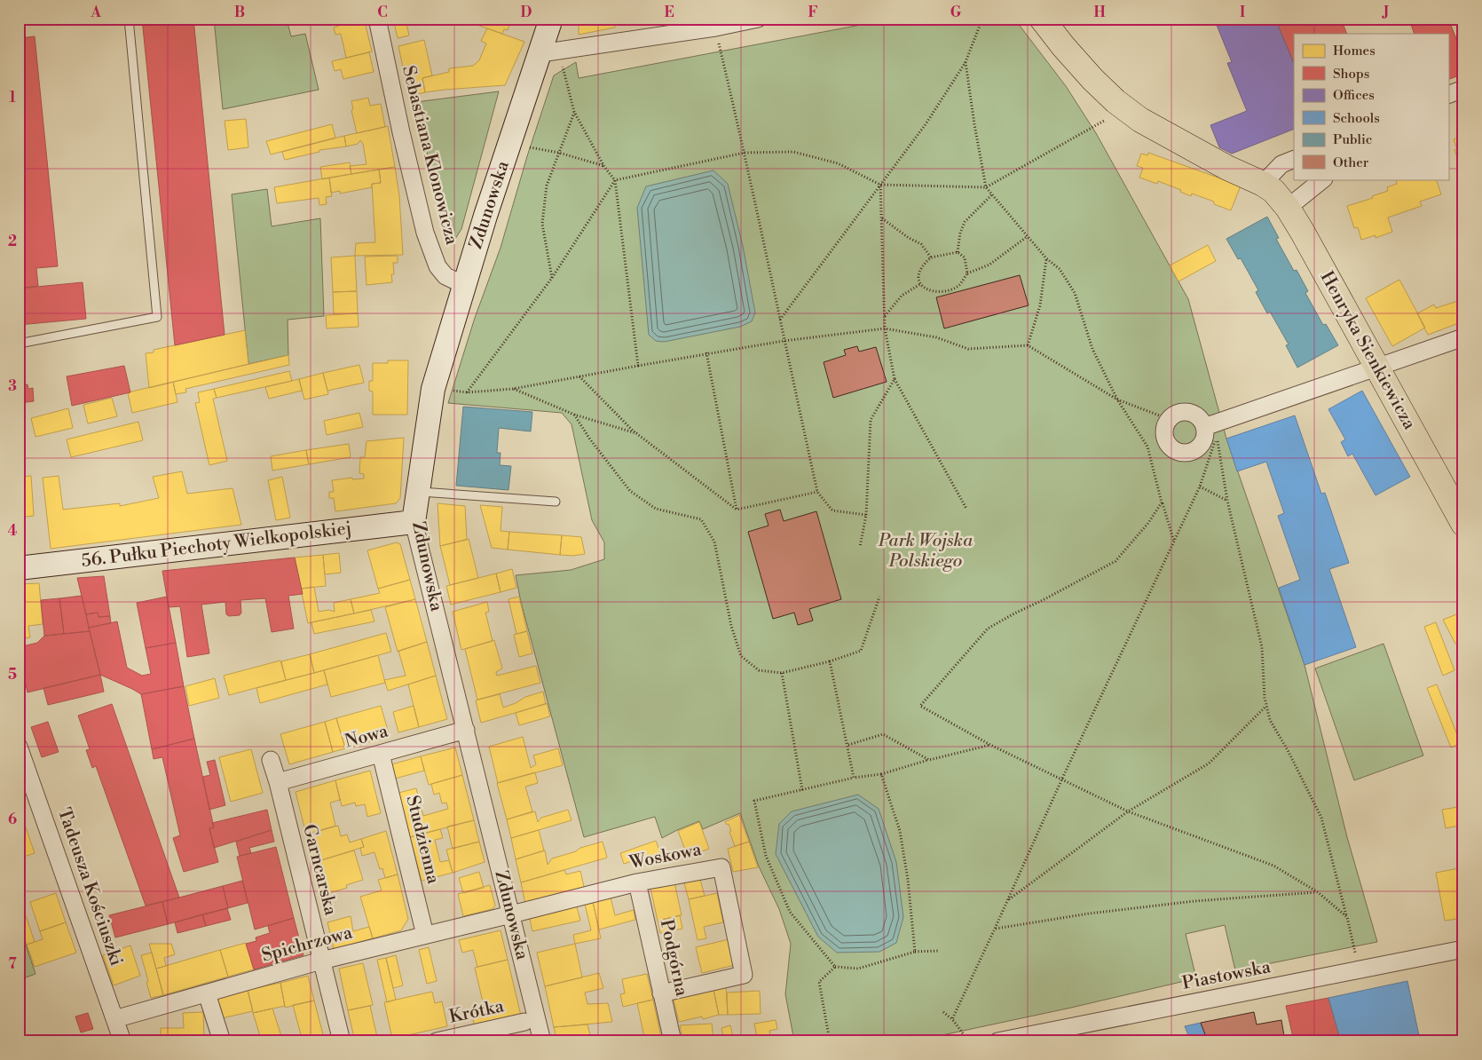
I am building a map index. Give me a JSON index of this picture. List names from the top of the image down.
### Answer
{
  "streets": {
    "main road": ["Henryka Sienkiewicza"],
    "street": [
      "Sebastiana Klonowicza",
      "Zdunowska",
      "56. Pułku Piechoty Wielkopolskiej",
      "Nowa",
      "Studzienna",
      "Woskowa",
      "Garncarska",
      "Tadeusza Kościuszki",
      "Spichrzowa",
      "Podgórna",
      "Piastowska",
      "Krótka"
    ]
  },
  "crossings": [
    ["Sebastiana Klonowicza", "Zdunowska"],
    ["Zdunowska", "56. Pułku Piechoty Wielkopolskiej"],
    ["Zdunowska", "Nowa"],
    ["Zdunowska", "Woskowa"],
    ["Zdunowska", "Spichrzowa"],
    ["Nowa", "Studzienna"],
    ["Nowa", "Garncarska"],
    ["Studzienna", "Spichrzowa"],
    ["Woskowa", "Spichrzowa"],
    ["Woskowa", "Podgórna"],
    ["Garncarska", "Spichrzowa"],
    ["Tadeusza Kościuszki", "Spichrzowa"]
  ],
  "parks": ["Park Wojska Polskiego"],
  "legend": [
    "Homes",
    "Shops",
    "Offices",
    "Schools",
    "Public",
    "Other"
  ],
  "grid": {
    "columns": [
      "A",
      "B",
      "C",
      "D",
      "E",
      "F",
      "G",
      "H",
      "I",
      "J"
    ],
    "rows": [
      "1",
      "2",
      "3",
      "4",
      "5",
      "6",
      "7"
    ]
  }
}
